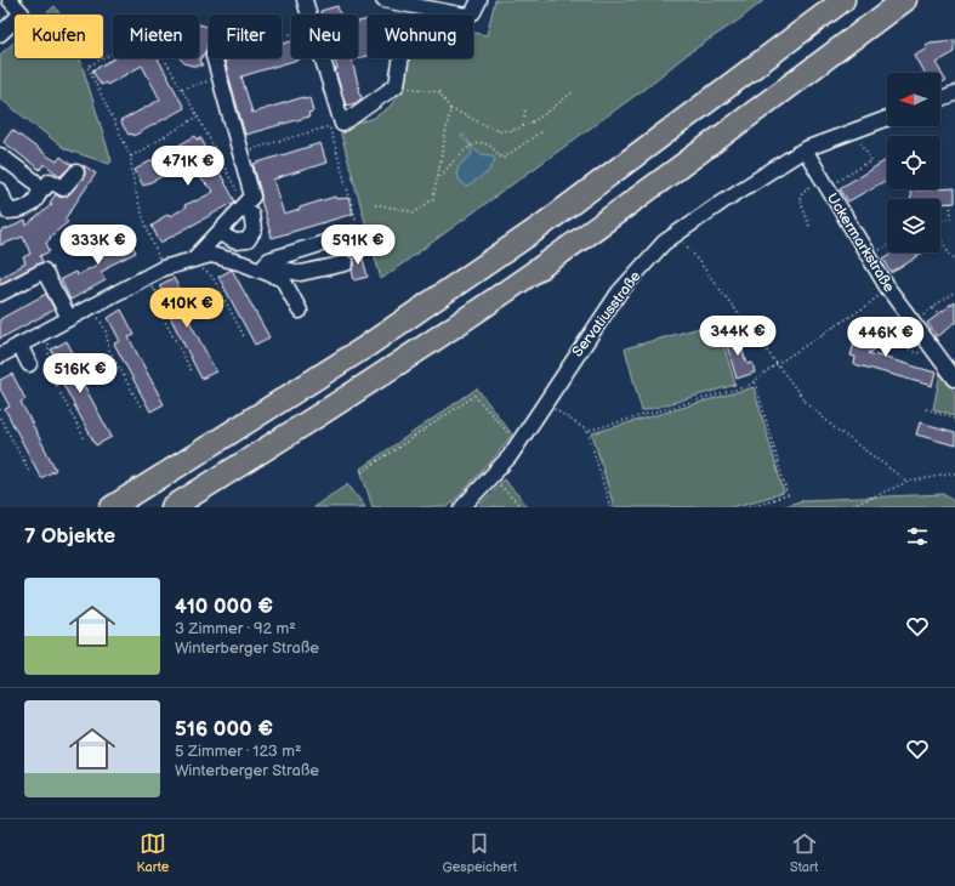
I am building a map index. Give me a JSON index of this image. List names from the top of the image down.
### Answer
{
  "streets": {
    "street": ["Uckermarkstraße", "Servatiusstraße"]
  },
  "crossings": [
    ["Uckermarkstraße", "Servatiusstraße"]
  ],
  "north": "left",
  "page": {
    "chip": [
      "Kaufen",
      "Mieten",
      "Filter",
      "Neu",
      "Wohnung"
    ],
    "price": [
      "471K €",
      "333K €",
      "591K €",
      "410K €",
      "344K €",
      "446K €",
      "516K €"
    ],
    "heading": "7 Objekte",
    "list": [
      {
        "name": "410 000 €",
        "note": "3 Zimmer · 92 m² · Winterberger Straße"
      },
      {
        "name": "516 000 €",
        "note": "5 Zimmer · 123 m² · Winterberger Straße"
      }
    ],
    "tabs": ["Karte", "Gespeichert", "Start"]
  }
}
